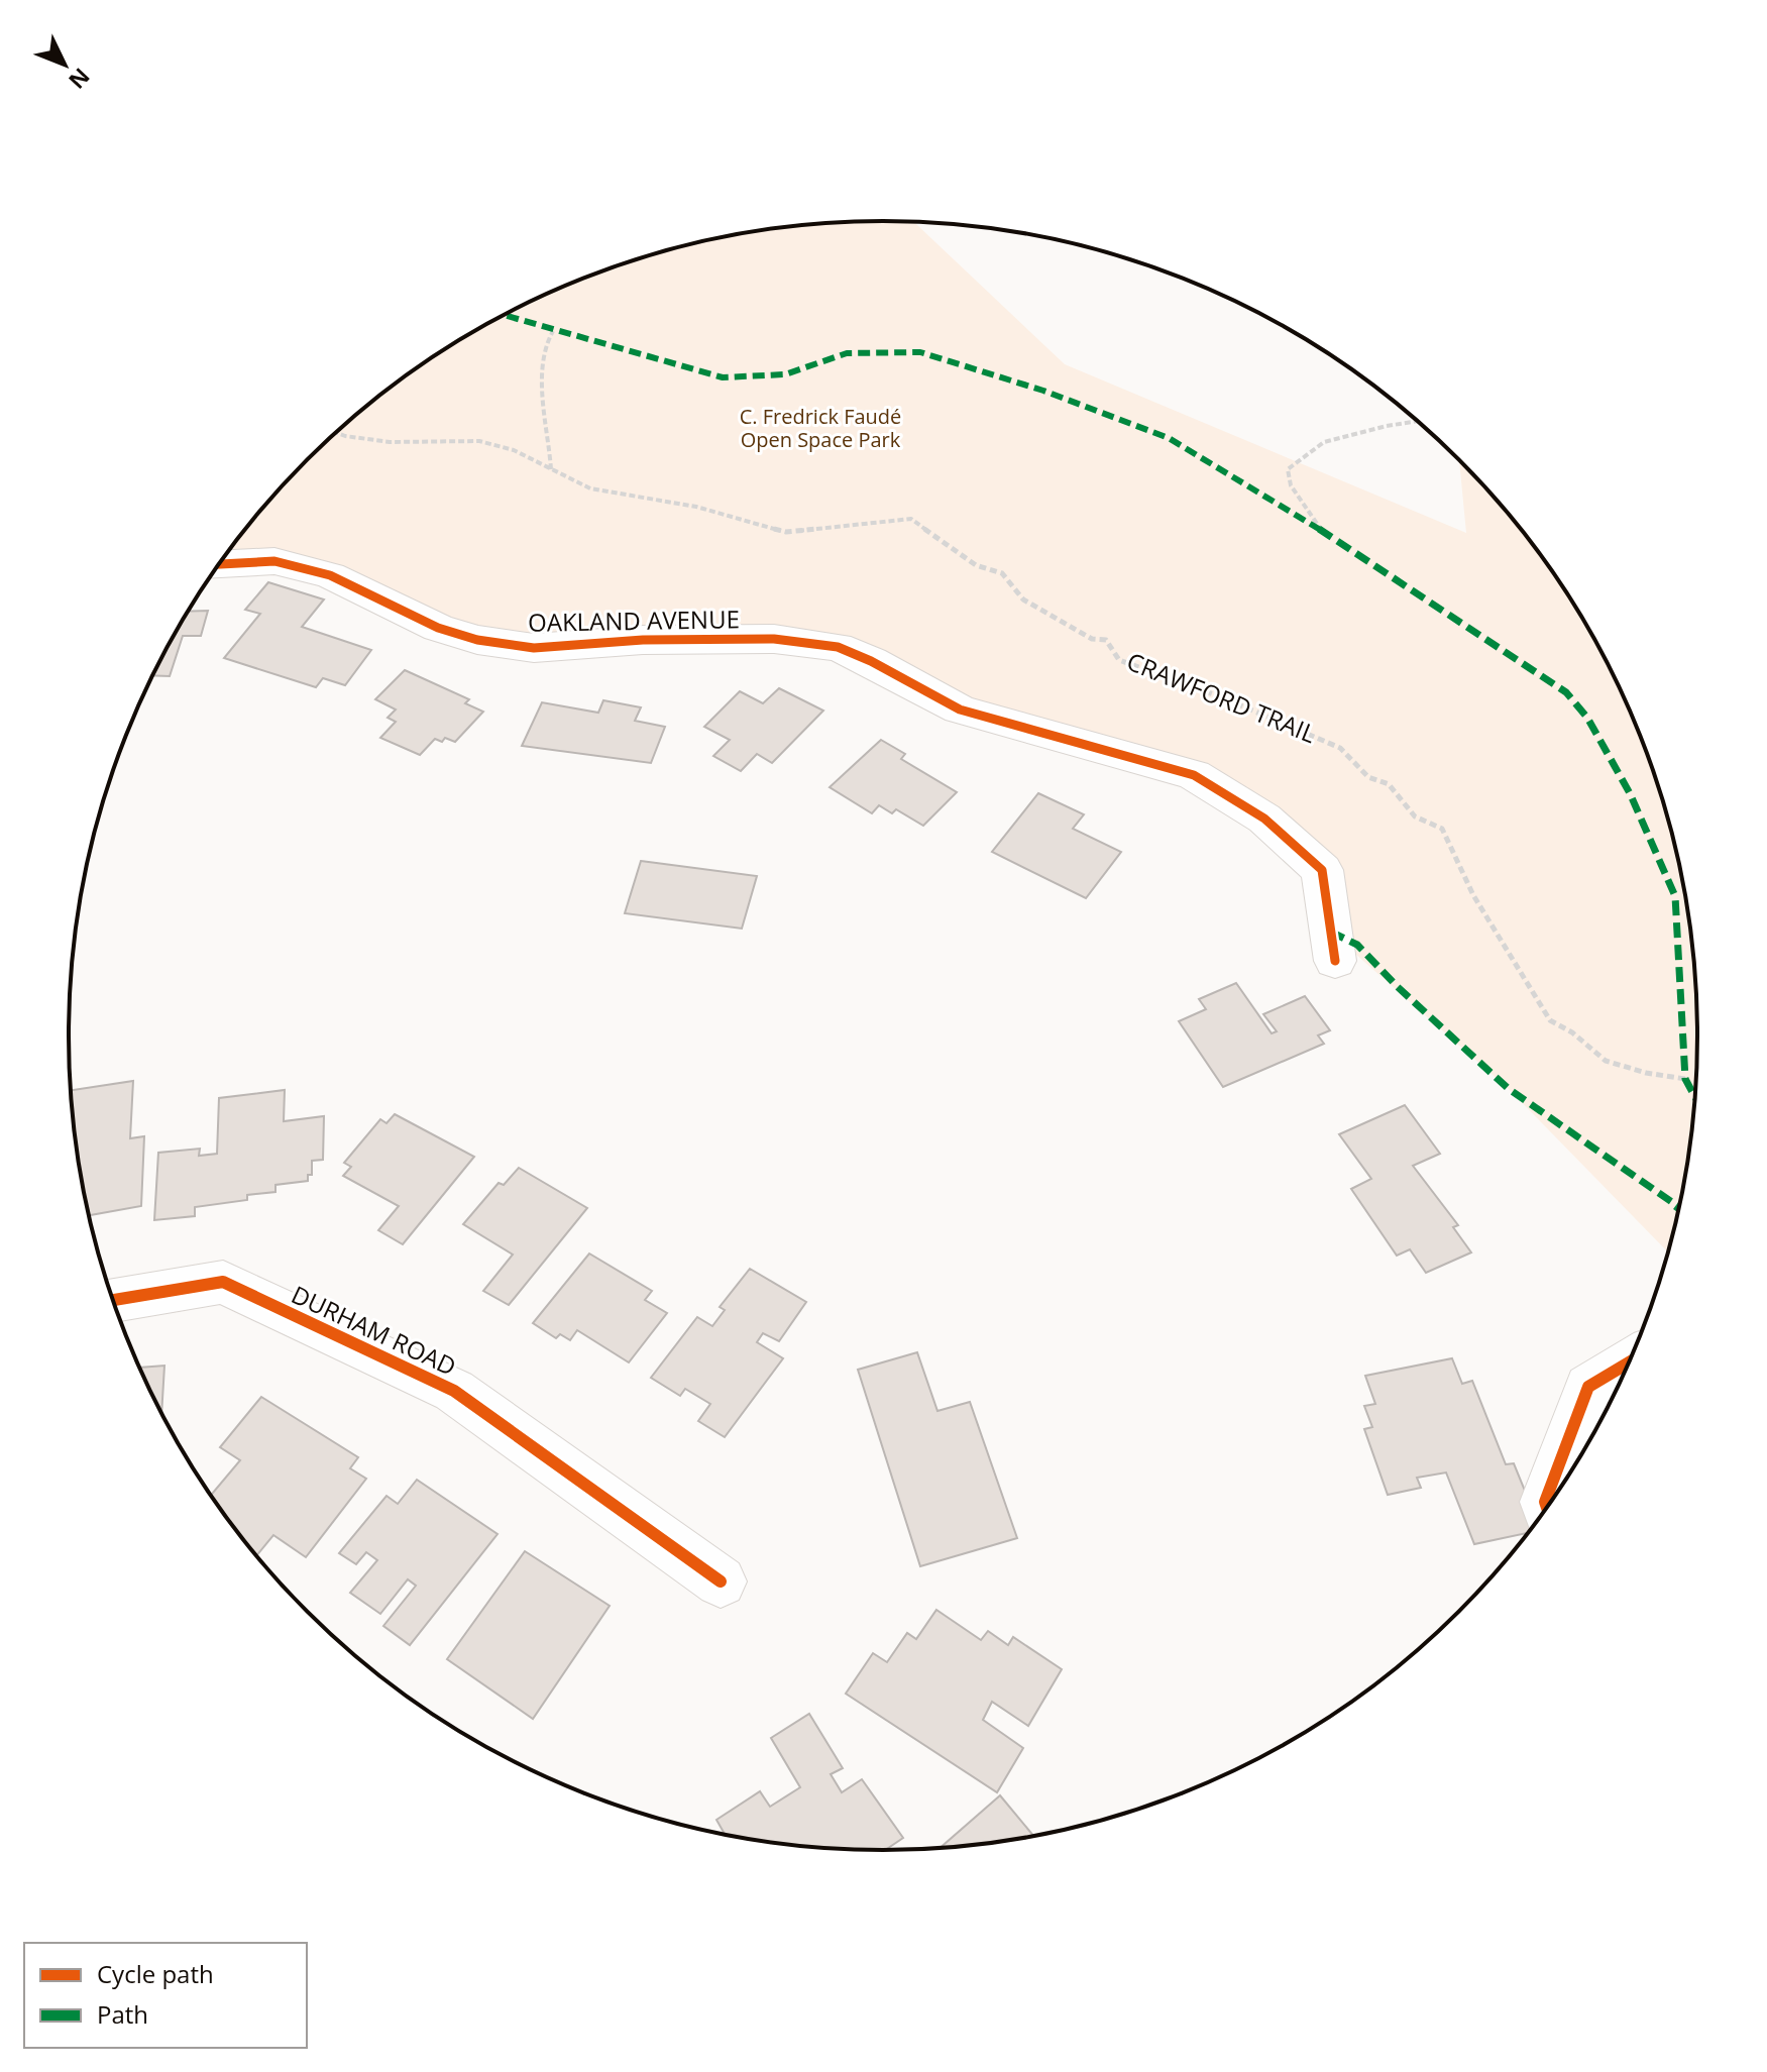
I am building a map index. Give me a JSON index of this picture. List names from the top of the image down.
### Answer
{
  "streets": {
    "street": ["OAKLAND AVENUE", "DURHAM ROAD"],
    "path": ["CRAWFORD TRAIL"]
  },
  "parks": ["C. Fredrick Faudé Open Space Park"],
  "legend": ["Cycle path", "Path"],
  "north": "bottom right"
}
